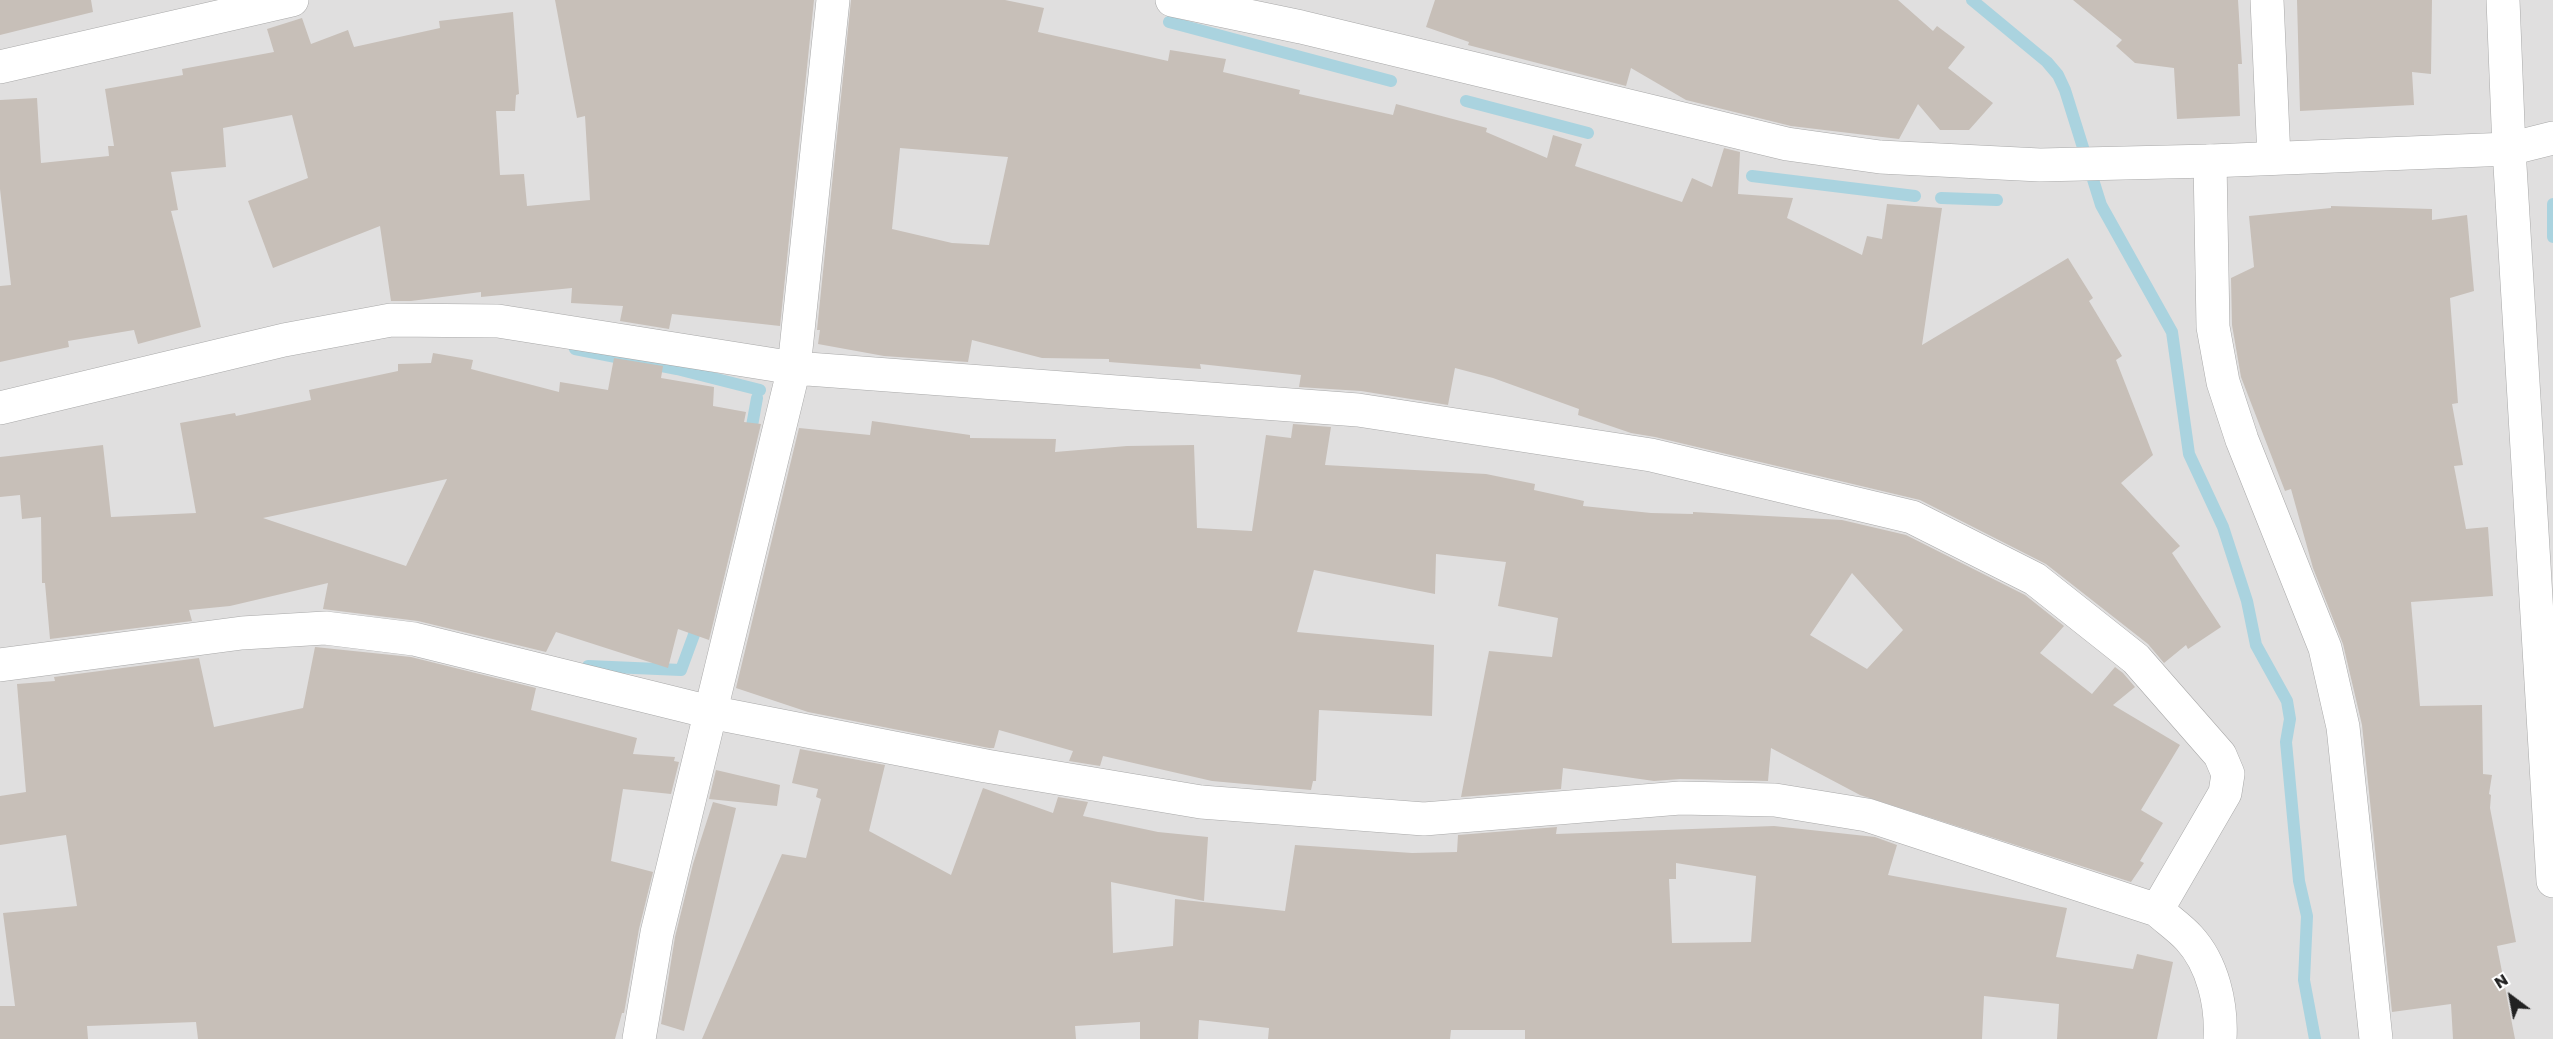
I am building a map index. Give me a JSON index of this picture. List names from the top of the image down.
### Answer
{
  "north": "top left"
}
